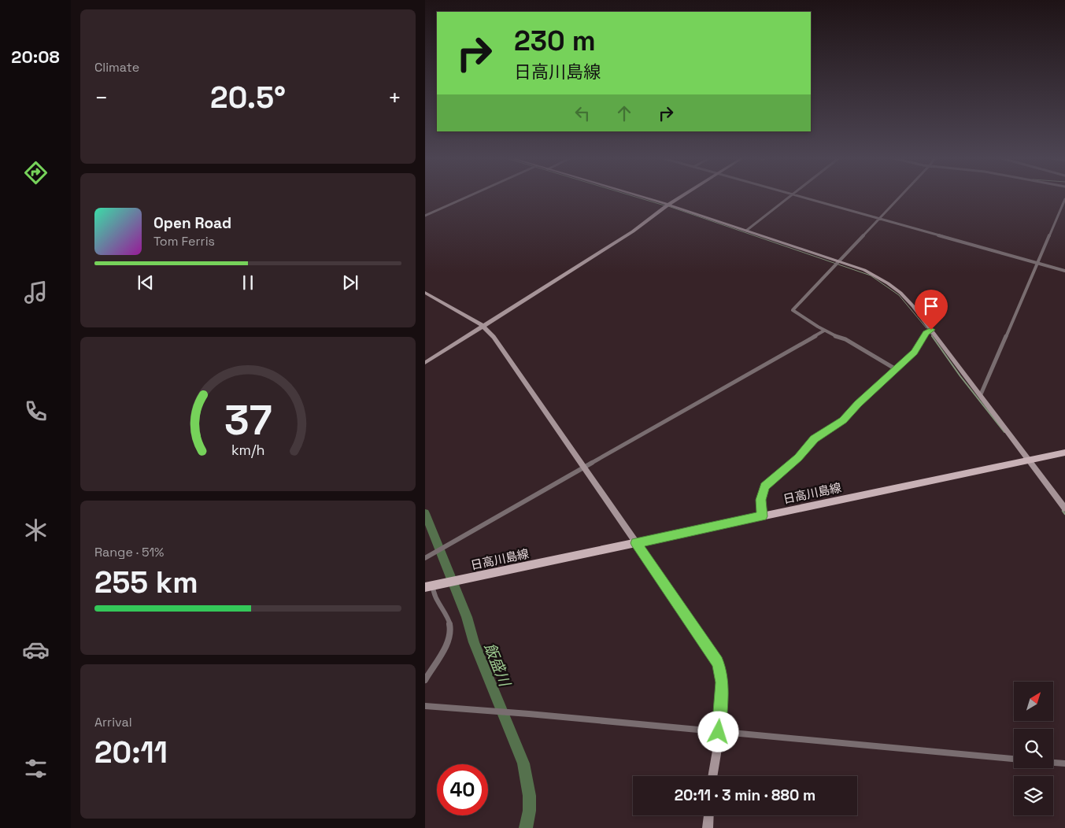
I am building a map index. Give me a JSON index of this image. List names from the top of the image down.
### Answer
{
  "streets": {
    "main road": ["日高川島線"]
  },
  "water": ["飯盛川"],
  "north": "top right",
  "page": {
    "tabs": "20:08",
    "tile": [
      "Climate",
      ["Range · 51%", "255 km"],
      ["Arrival", "20:11"]
    ],
    "turn": ["230 m", "日高川島線"],
    "heat": ["−", "20.5°", "+"],
    "song": ["Open Road", "Tom Ferris"],
    "limit": "40",
    "trip": "20:11 · 3 min · 880 m",
    "gauge": ["37", "km/h"]
  }
}
